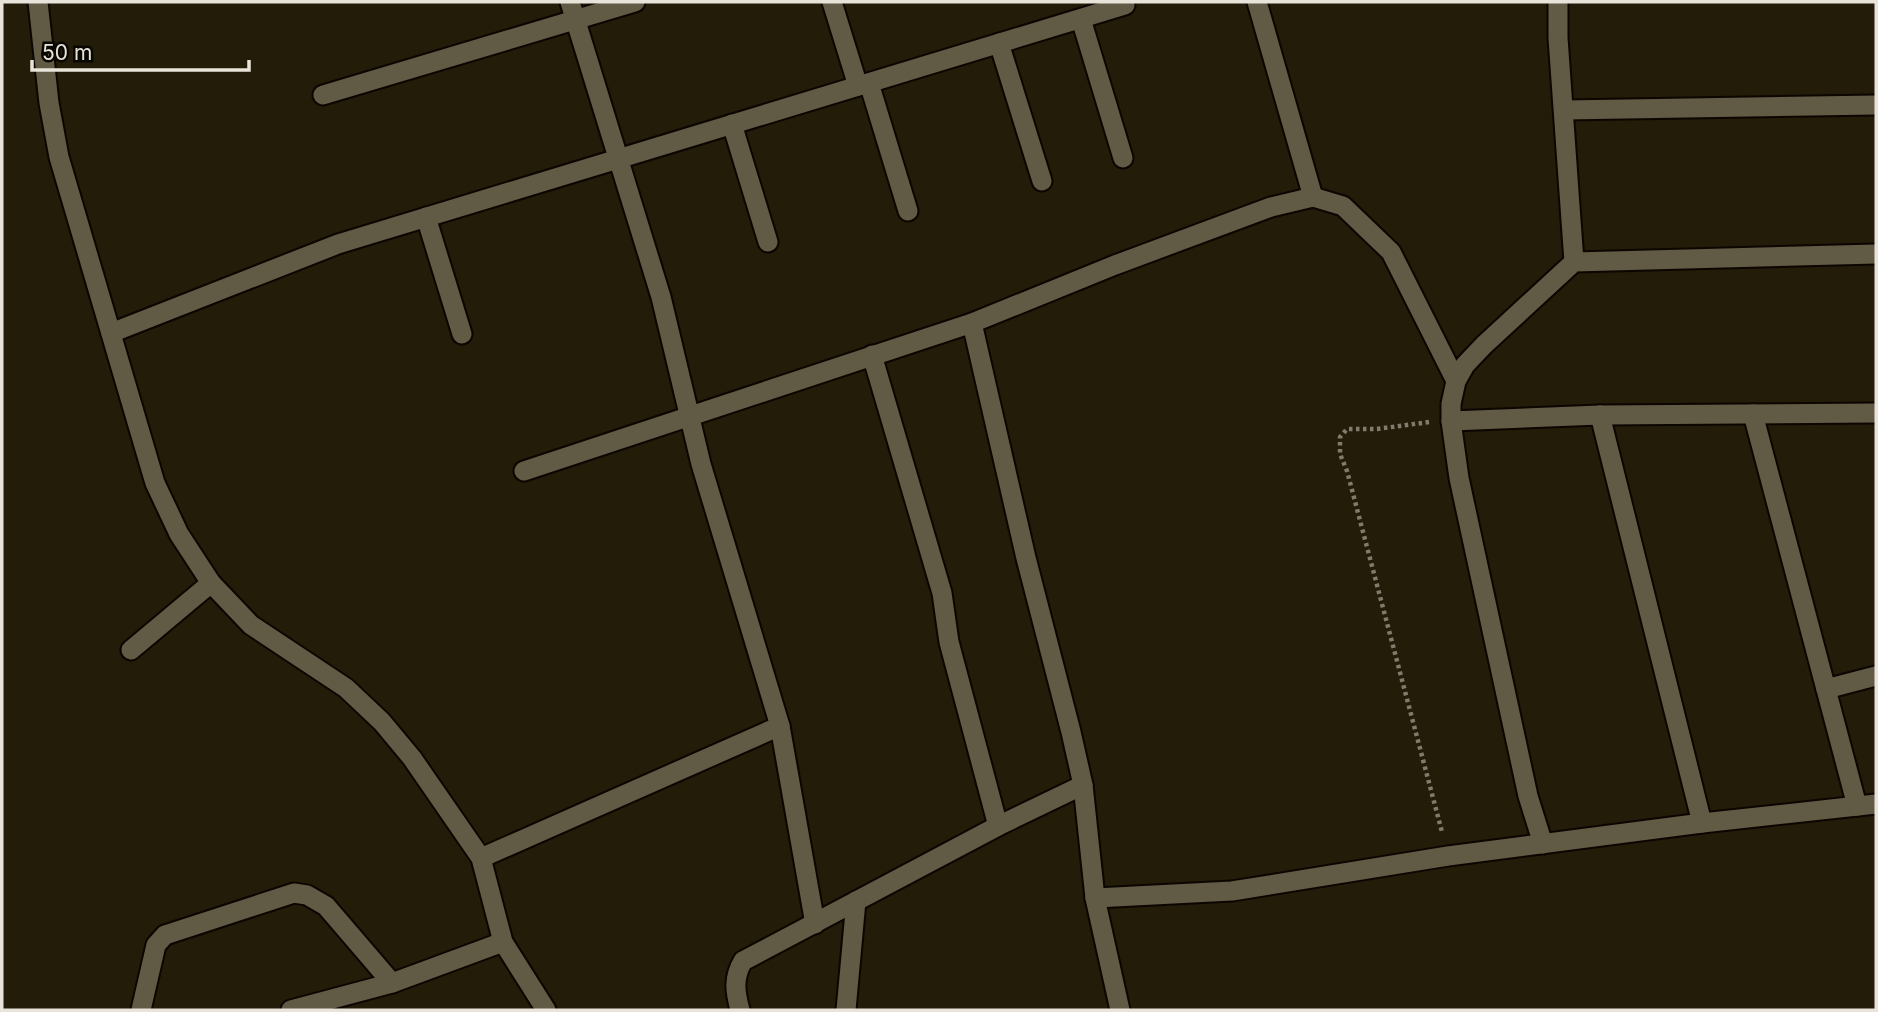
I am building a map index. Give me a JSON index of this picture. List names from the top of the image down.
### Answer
{
  "scale_bar": "50 m"
}
